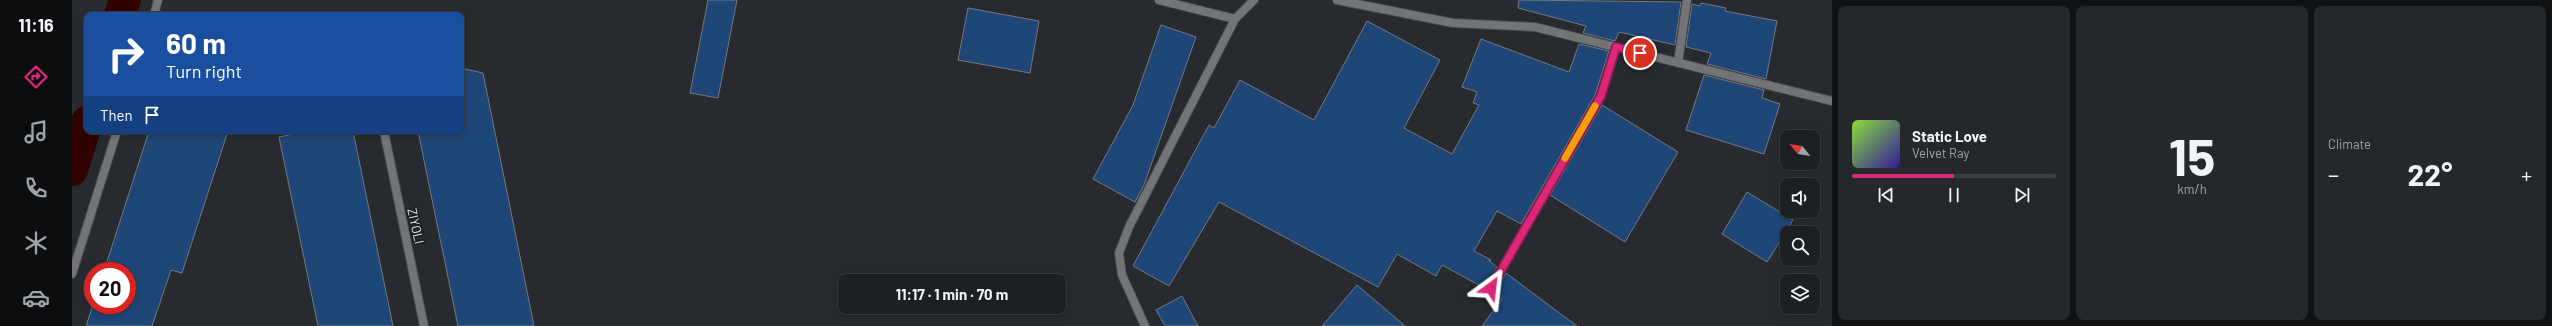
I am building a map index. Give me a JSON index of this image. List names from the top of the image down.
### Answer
{
  "streets": {
    "street": ["ZIYOLI"]
  },
  "north": "top left",
  "page": {
    "tabs": "11:16",
    "tile": [
      ["15", "km/h"],
      "Climate"
    ],
    "turn": ["60 m", "Turn right"],
    "then": "Then",
    "song": ["Static Love", "Velvet Ray"],
    "heat": ["−", "22°", "+"],
    "limit": "20",
    "trip": "11:17 · 1 min · 70 m"
  }
}
